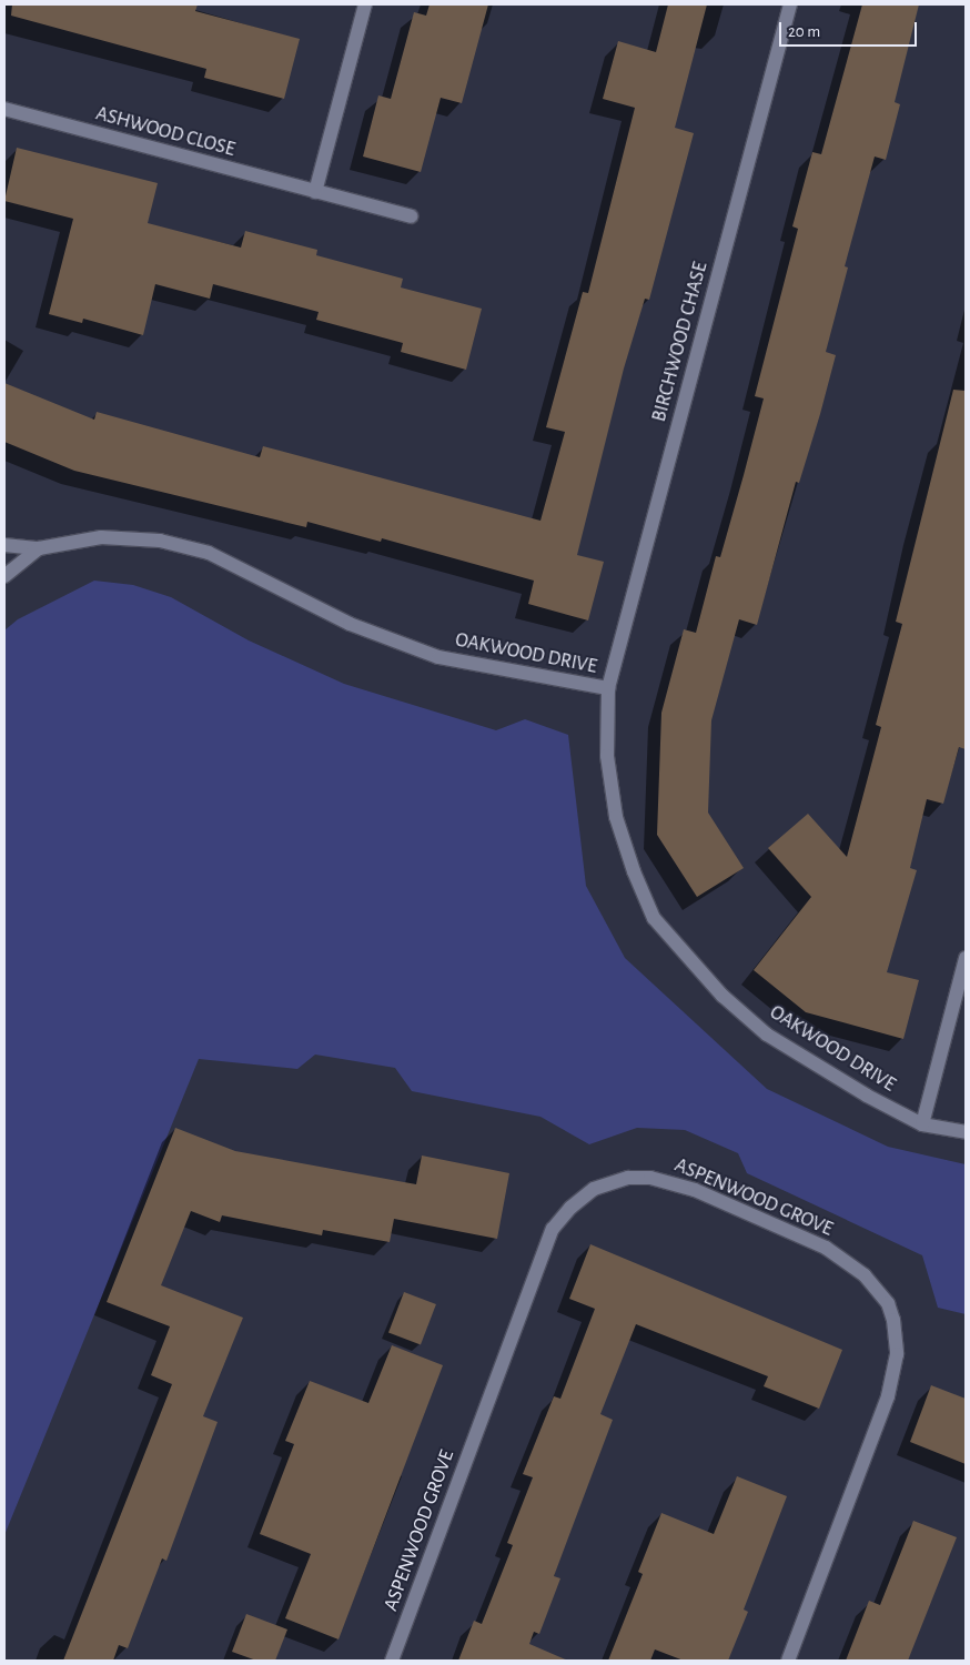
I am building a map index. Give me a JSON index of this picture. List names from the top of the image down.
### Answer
{
  "streets": {
    "street": [
      "ASHWOOD CLOSE",
      "BIRCHWOOD CHASE",
      "OAKWOOD DRIVE",
      "ASPENWOOD GROVE"
    ]
  },
  "crossings": [
    ["BIRCHWOOD CHASE", "OAKWOOD DRIVE"]
  ],
  "scale_bar": "20 m"
}
